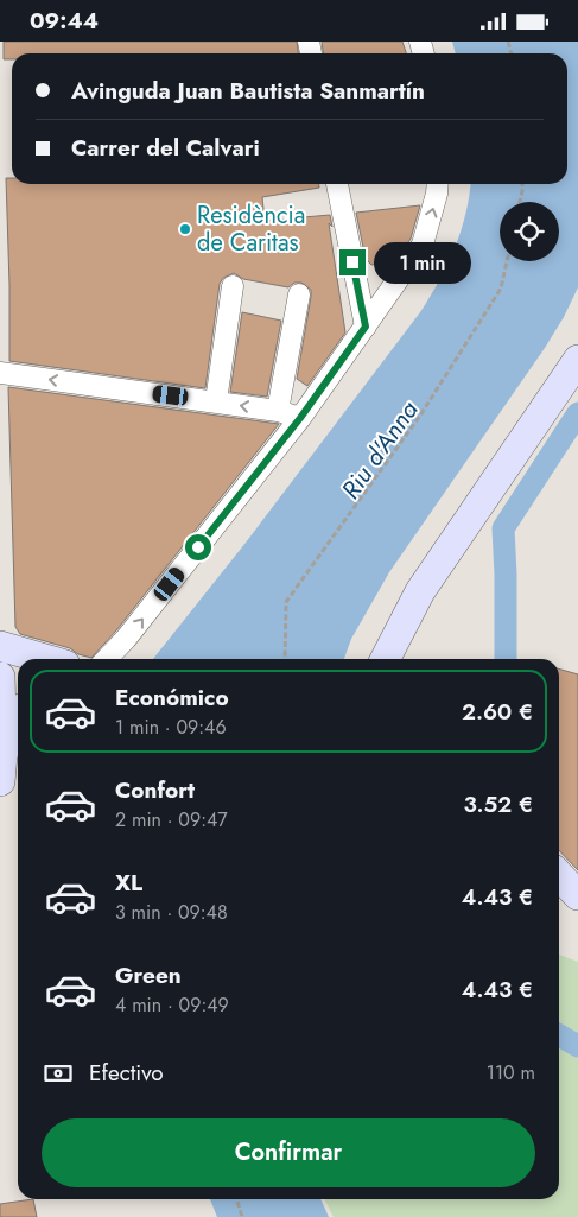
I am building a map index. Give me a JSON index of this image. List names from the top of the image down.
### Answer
{
  "water": ["Riu d'Anna"],
  "places": ["Residència de Caritas"],
  "page": {
    "status": "09:44",
    "banner": ["Avinguda Juan Bautista Sanmartín", "Carrer del Calvari"],
    "bubble": "1 min",
    "list": [
      {
        "name": "Económico",
        "note": "1 min · 09:46",
        "value": "2.60 €"
      },
      {
        "name": "Confort",
        "note": "2 min · 09:47",
        "value": "3.52 €"
      },
      {
        "name": "XL",
        "note": "3 min · 09:48",
        "value": "4.43 €"
      },
      {
        "name": "Green",
        "note": "4 min · 09:49",
        "value": "4.43 €"
      }
    ],
    "pay": ["Efectivo", "110 m"],
    "buttons": "Confirmar"
  }
}
